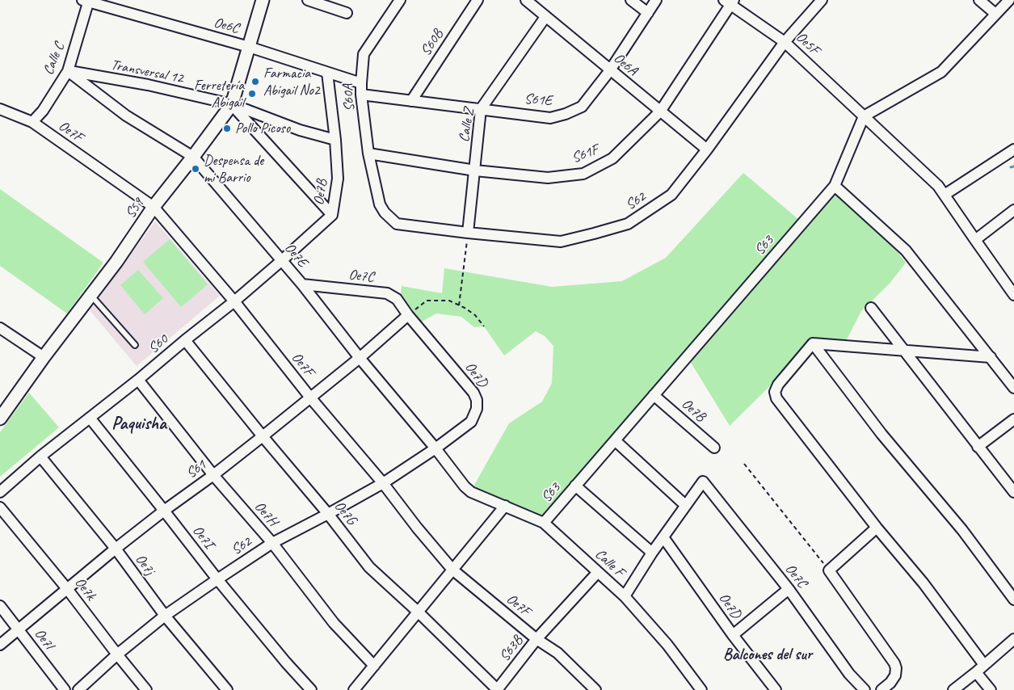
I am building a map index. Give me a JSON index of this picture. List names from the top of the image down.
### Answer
{
  "streets": {
    "street": [
      "Oe6C",
      "S60B",
      "Oe5F",
      "Calle C",
      "Oe6A",
      "Transversal 12",
      "S60A",
      "S61E",
      "Calle Z",
      "Oe7F",
      "S61F",
      "Oe7B",
      "S62",
      "S59",
      "S63",
      "Oe7E",
      "Oe7C",
      "S60",
      "Oe7D",
      "S61",
      "Oe7G",
      "Oe7H",
      "Oe7I",
      "Calle F",
      "Oe7j",
      "Oe7k",
      "Oe7l",
      "S63B"
    ]
  },
  "crossings": [
    ["Oe6C", "Calle C"],
    ["Oe6C", "S60A"],
    ["Oe6C", "Oe7B"],
    ["Oe6C", "S59"],
    ["S60B", "S61E"],
    ["Oe5F", "S61F"],
    ["Oe5F", "S62"],
    ["Oe5F", "S63"],
    ["Calle C", "Transversal 12"],
    ["Calle C", "Oe7F"],
    ["Calle C", "Oe7E"],
    ["Oe6A", "S61E"],
    ["Oe6A", "Calle Z"],
    ["Oe6A", "S61F"],
    ["Oe6A", "S62"],
    ["Transversal 12", "Oe7B"],
    ["Transversal 12", "S59"],
    ["Transversal 12", "Oe7E"],
    ["S60A", "S61E"],
    ["S60A", "S61F"],
    ["S60A", "S62"],
    ["S61E", "Calle Z"],
    ["Calle Z", "S61F"],
    ["Calle Z", "S62"],
    ["Oe7F", "S62"],
    ["Oe7F", "S59"],
    ["Oe7F", "S60"],
    ["Oe7F", "S61"],
    ["Oe7F", "S63B"],
    ["Oe7B", "S59"],
    ["Oe7B", "S63"],
    ["Oe7B", "S60"],
    ["S62", "Oe7E"],
    ["S62", "Oe7D"],
    ["S62", "Oe7G"],
    ["S62", "Oe7H"],
    ["S62", "Oe7I"],
    ["S62", "Oe7j"],
    ["S62", "Oe7k"],
    ["S59", "Oe7E"],
    ["S63", "Calle F"],
    ["Oe7E", "Oe7C"],
    ["Oe7E", "S60"],
    ["Oe7E", "Oe7D"],
    ["Oe7E", "S61"],
    ["Oe7E", "Calle F"],
    ["Oe7C", "Oe7D"],
    ["Oe7C", "S61"],
    ["S60", "Oe7G"],
    ["S60", "Oe7H"],
    ["S60", "Oe7I"],
    ["S60", "Oe7j"],
    ["Oe7D", "S61"],
    ["S61", "Oe7G"],
    ["S61", "Oe7H"],
    ["S61", "Oe7I"],
    ["S61", "Oe7j"],
    ["S61", "Oe7k"],
    ["S61", "Oe7l"],
    ["Oe7G", "S63B"],
    ["Calle F", "S63B"]
  ],
  "districts": ["Paquisha", "Balcones del sur"],
  "places": [
    "Farmacia Abigail No2",
    "Ferretería Abigail",
    "Pollo Picoso",
    "Despensa de mi Barrio"
  ]
}
